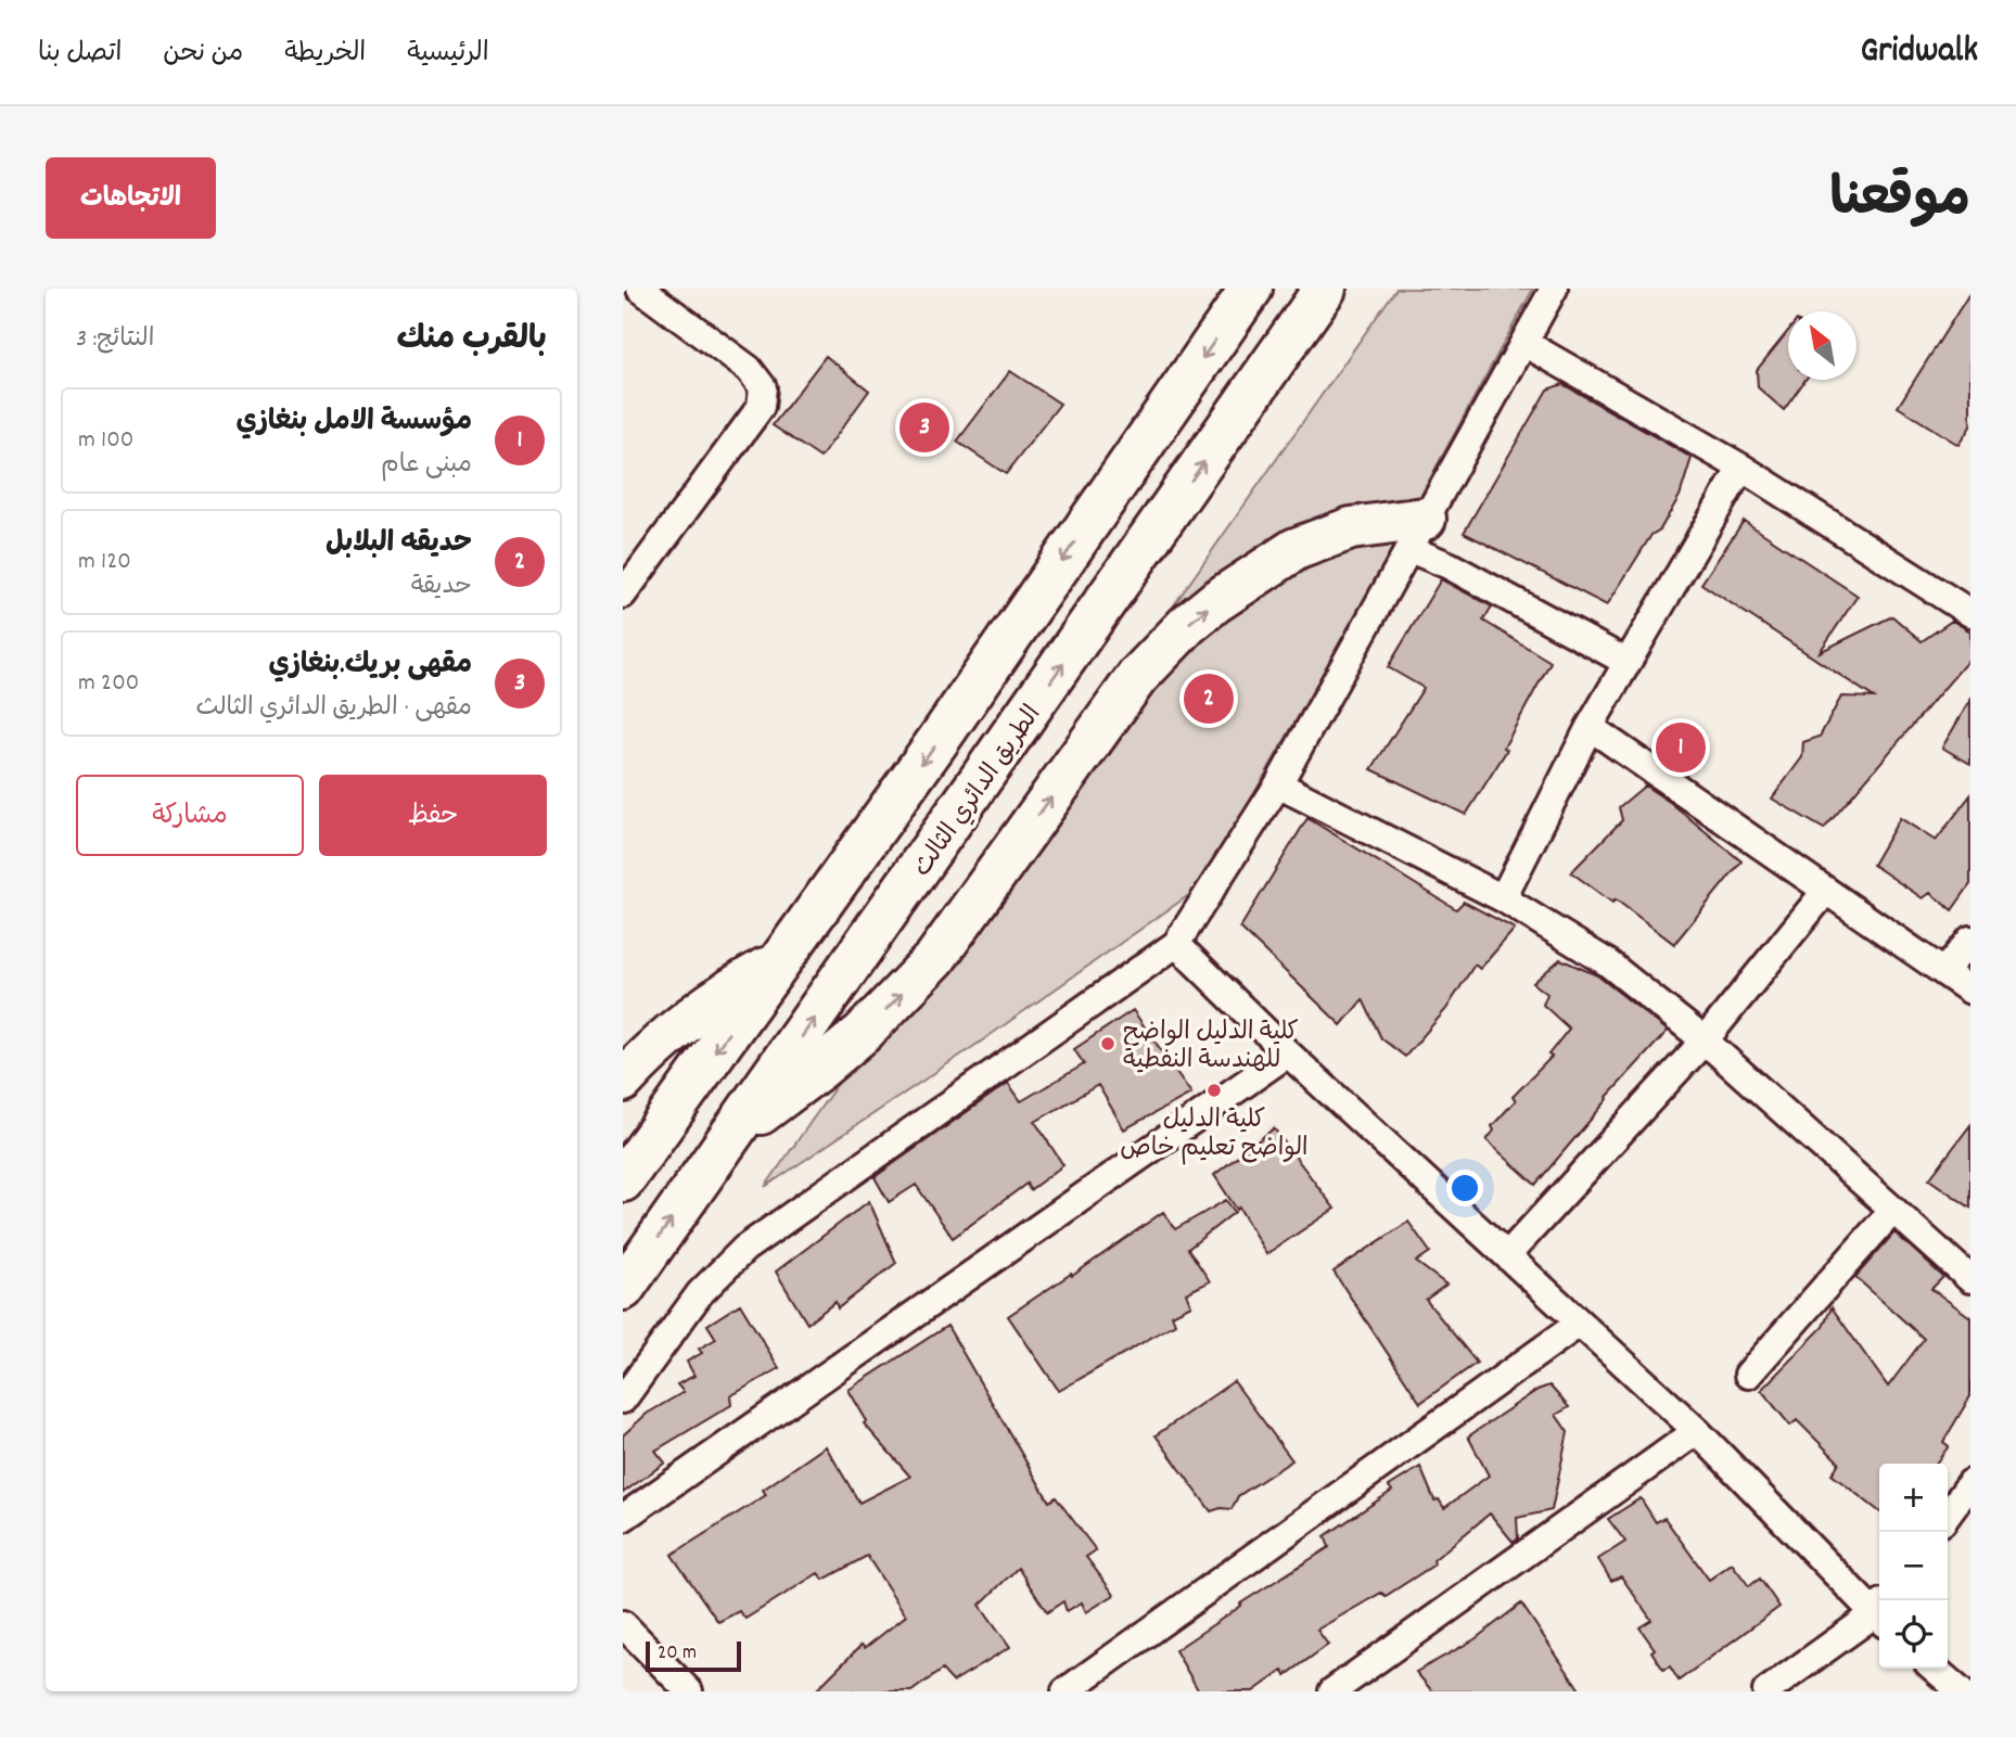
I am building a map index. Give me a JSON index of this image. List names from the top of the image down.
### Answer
{
  "streets": {
    "highway": ["الطريق الدائري الثالث"]
  },
  "places": ["كلية الدليل الواضح للهندسة النفطية", "كلية الدليل الواضح تعليم خاص"],
  "scale_bar": "20 m",
  "north": "top left",
  "page": {
    "header": "Gridwalk",
    "nav": [
      "الرئيسية",
      "الخريطة",
      "من نحن",
      "اتصل بنا"
    ],
    "title": "موقعنا",
    "buttons": [
      "الاتجاهات",
      ["حفظ", "مشاركة"]
    ],
    "heading": ["بالقرب منك", "النتائج: 3"],
    "list": [
      {
        "mark": "1",
        "name": "مؤسسة الامل بنغازي",
        "note": "مبنى عام",
        "value": "100 m"
      },
      {
        "mark": "2",
        "name": "حديقه البلابل",
        "note": "حديقة",
        "value": "120 m"
      },
      {
        "mark": "3",
        "name": "مقهى بريك.بنغازي",
        "note": "مقهى · الطريق الدائري الثالث",
        "value": "200 m"
      }
    ],
    "pins": ["3", "2", "1"],
    "map_buttons": ["+", "−"],
    "scale": "20 m"
  }
}
